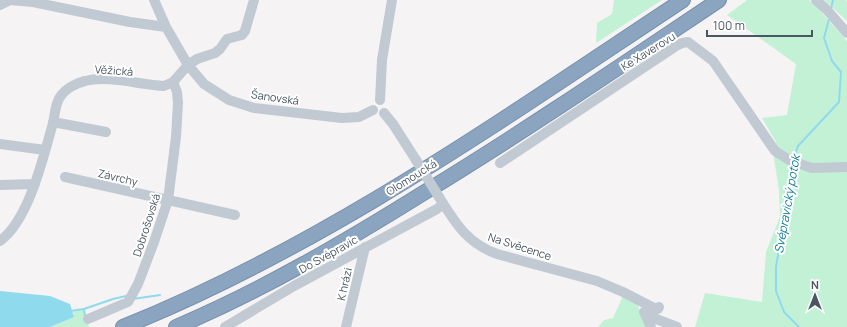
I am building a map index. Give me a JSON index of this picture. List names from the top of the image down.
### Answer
{
  "streets": {
    "highway": ["Olomoucká"],
    "street": [
      "Ke Xaverovu",
      "Věžická",
      "Šanovská",
      "Závrchy",
      "Dobrošovská",
      "Na Svěcence",
      "Do Svépravic",
      "K hrázi"
    ]
  },
  "crossings": [
    ["Věžická", "Dobrošovská"],
    ["Šanovská", "Na Svěcence"],
    ["Závrchy", "Dobrošovská"],
    ["Na Svěcence", "Do Svépravic"],
    ["Do Svépravic", "K hrázi"]
  ],
  "water": ["Svépravický potok"],
  "scale_bar": "100 m",
  "north": "top"
}
